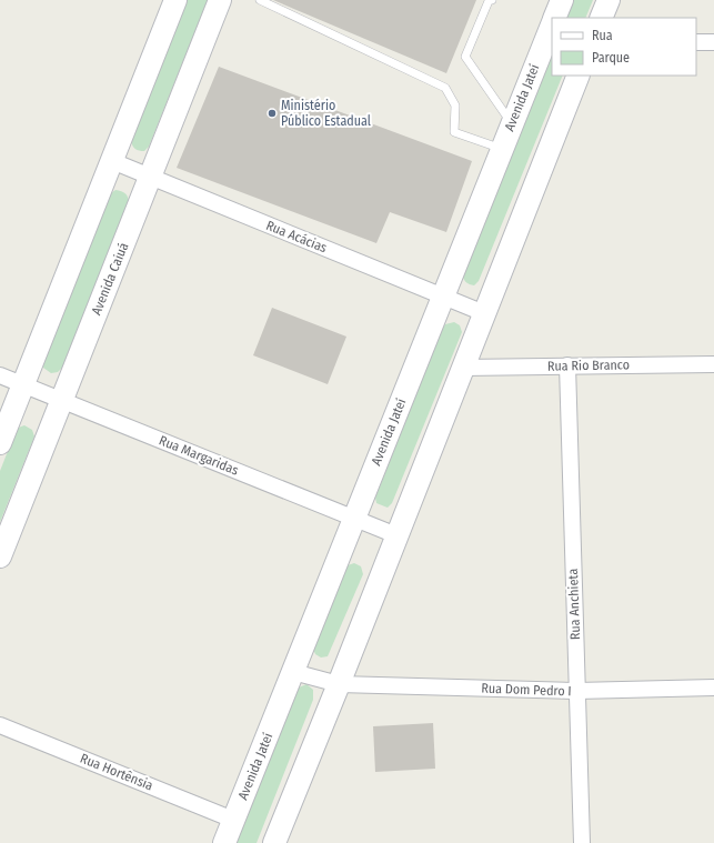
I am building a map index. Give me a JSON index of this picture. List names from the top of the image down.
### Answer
{
  "streets": {
    "street": [
      "Avenida Jateí",
      "Rua Acácias",
      "Avenida Caiuá",
      "Rua Rio Branco",
      "Rua Margaridas",
      "Rua Anchieta",
      "Rua Dom Pedro I",
      "Rua Hortênsia"
    ]
  },
  "crossings": [
    ["Avenida Jateí", "Rua Acácias"],
    ["Avenida Jateí", "Rua Margaridas"],
    ["Avenida Jateí", "Rua Dom Pedro I"],
    ["Avenida Jateí", "Rua Hortênsia"],
    ["Rua Acácias", "Avenida Caiuá"],
    ["Avenida Caiuá", "Rua Margaridas"],
    ["Rua Rio Branco", "Rua Anchieta"],
    ["Rua Anchieta", "Rua Dom Pedro I"]
  ],
  "places": ["Ministério Público Estadual"],
  "legend": ["Rua", "Parque"]
}
